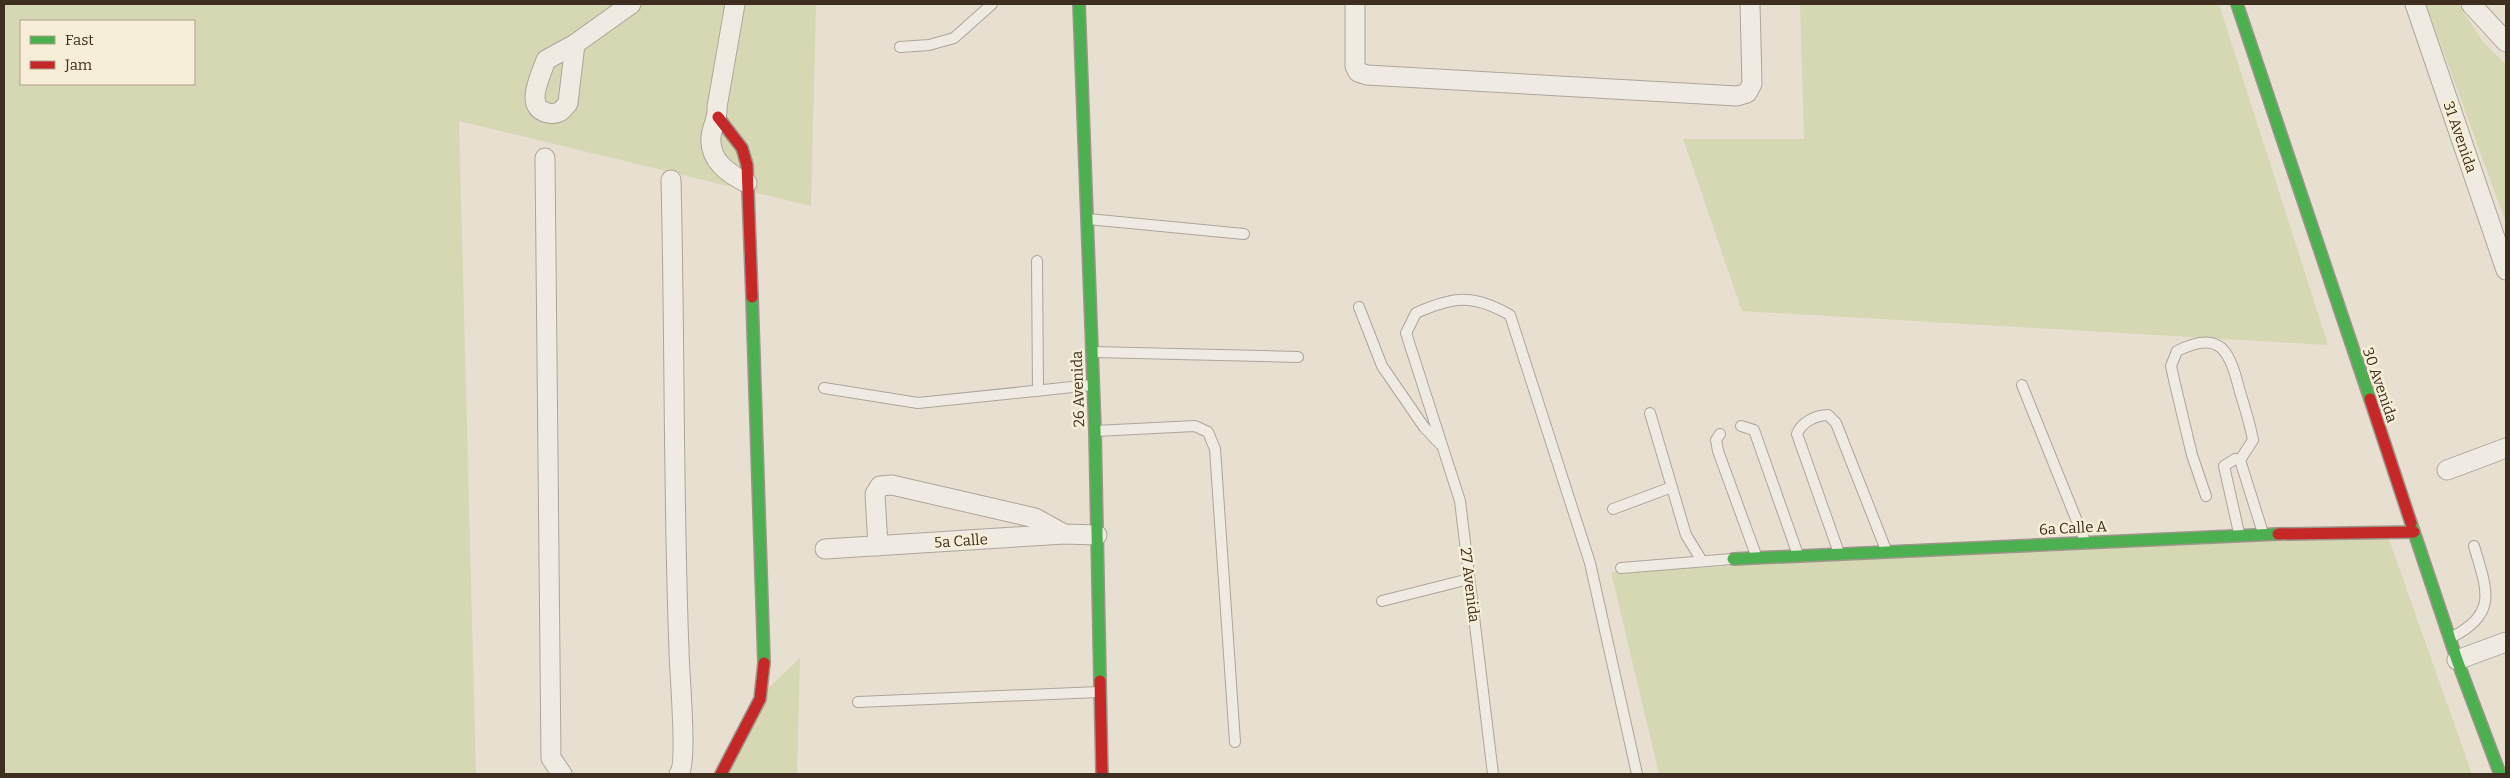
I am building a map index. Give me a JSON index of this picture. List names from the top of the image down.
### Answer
{
  "streets": {
    "street": [
      "31 Avenida",
      "30 Avenida",
      "26 Avenida",
      "6a Calle A",
      "5a Calle"
    ],
    "lane": ["27 Avenida"]
  },
  "crossings": [
    ["30 Avenida", "6a Calle A"],
    ["26 Avenida", "5a Calle"]
  ],
  "legend": ["Fast", "Jam"]
}
